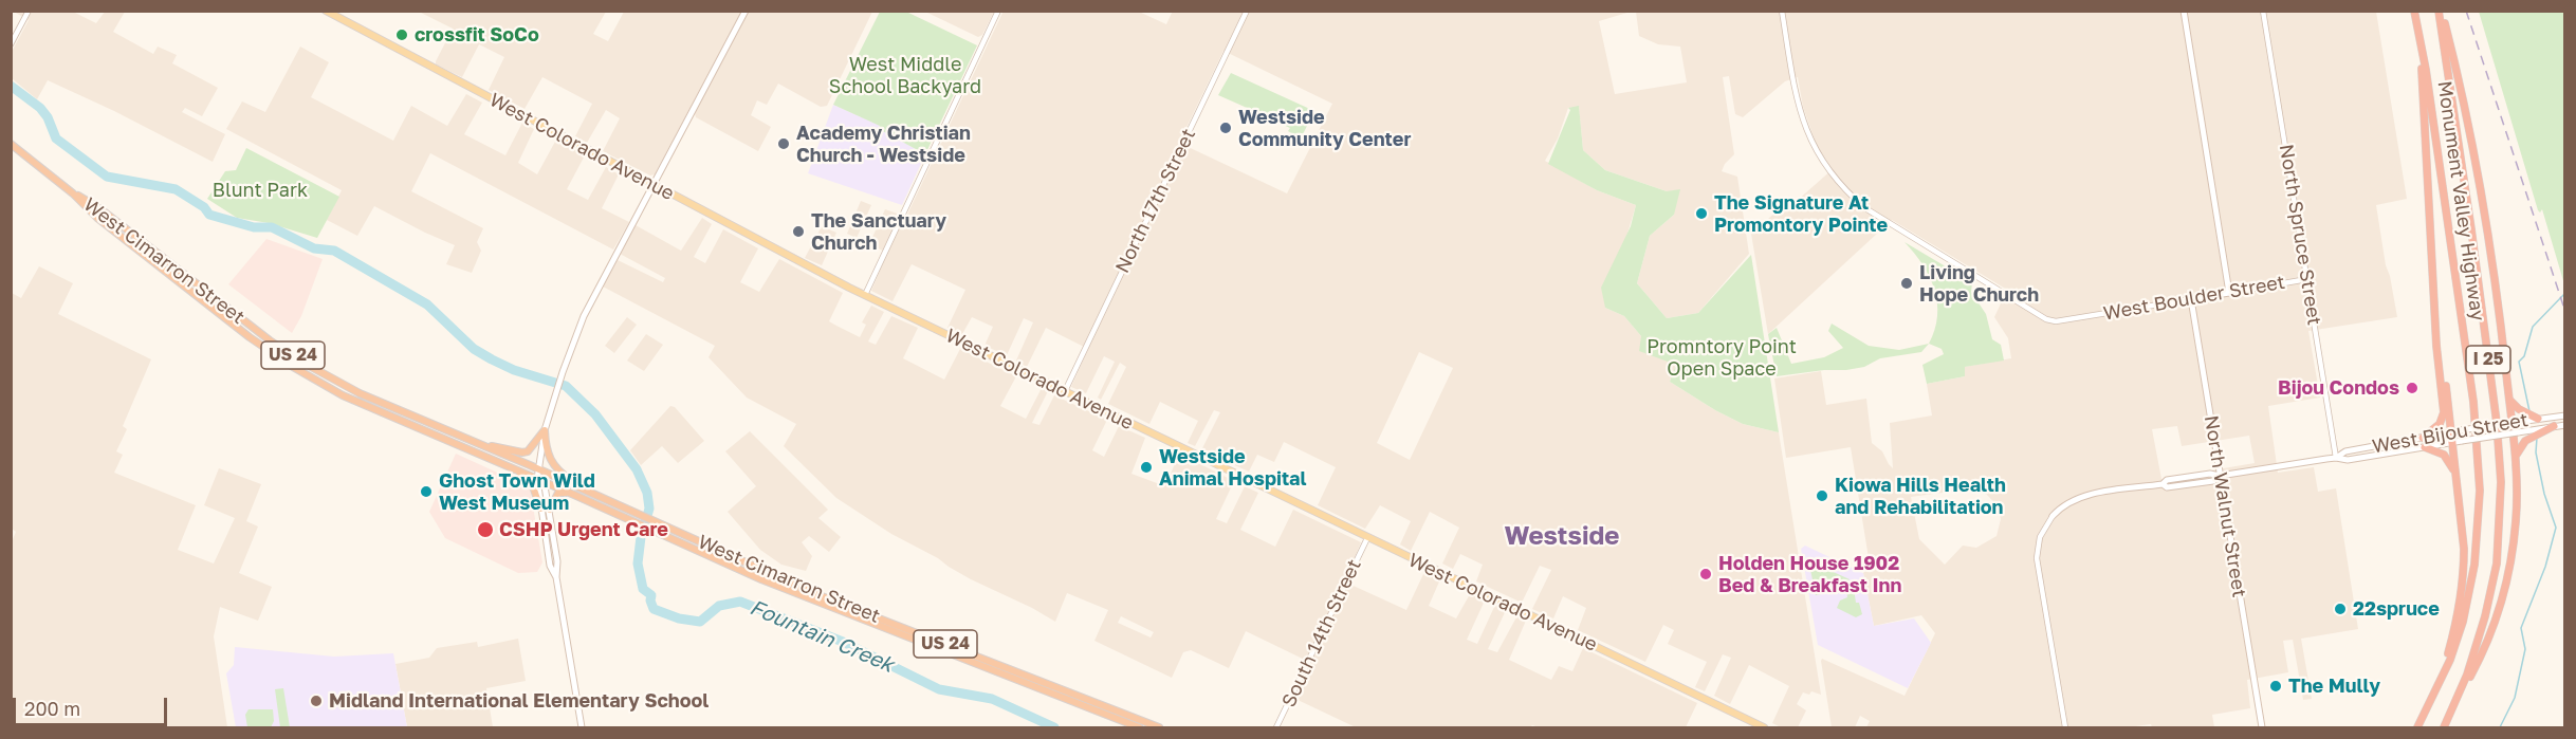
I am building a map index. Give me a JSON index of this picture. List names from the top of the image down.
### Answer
{
  "streets": {
    "highway": [
      "Monument Valley Highway",
      "West Cimarron Street",
      "US 24",
      "I 25"
    ],
    "main road": [
      "West Colorado Avenue",
      "West Boulder Street",
      "West Bijou Street",
      "North Walnut Street"
    ],
    "street": ["North 17th Street", "North Spruce Street", "South 14th Street"]
  },
  "crossings": [
    ["West Colorado Avenue", "North 17th Street"],
    ["West Colorado Avenue", "South 14th Street"],
    ["North Spruce Street", "West Boulder Street"],
    ["North Spruce Street", "West Bijou Street"],
    ["West Boulder Street", "North Walnut Street"],
    ["West Bijou Street", "North Walnut Street"]
  ],
  "districts": ["Westside"],
  "water": ["Fountain Creek"],
  "parks": ["West Middle School Backyard", "Blunt Park", "Promntory Point Open Space"],
  "places": [
    "crossfit SoCo",
    "Westside Community Center",
    "Academy Christian Church - Westside",
    "The Signature At Promontory Pointe",
    "The Sanctuary Church",
    "Living Hope Church",
    "Bijou Condos",
    "Westside Animal Hospital",
    "Ghost Town Wild West Museum",
    "Kiowa Hills Health and Rehabilitation",
    "CSHP Urgent Care",
    "Holden House 1902 Bed & Breakfast Inn",
    "22spruce",
    "The Mully",
    "Midland International Elementary School"
  ],
  "scale_bar": "200 m"
}
